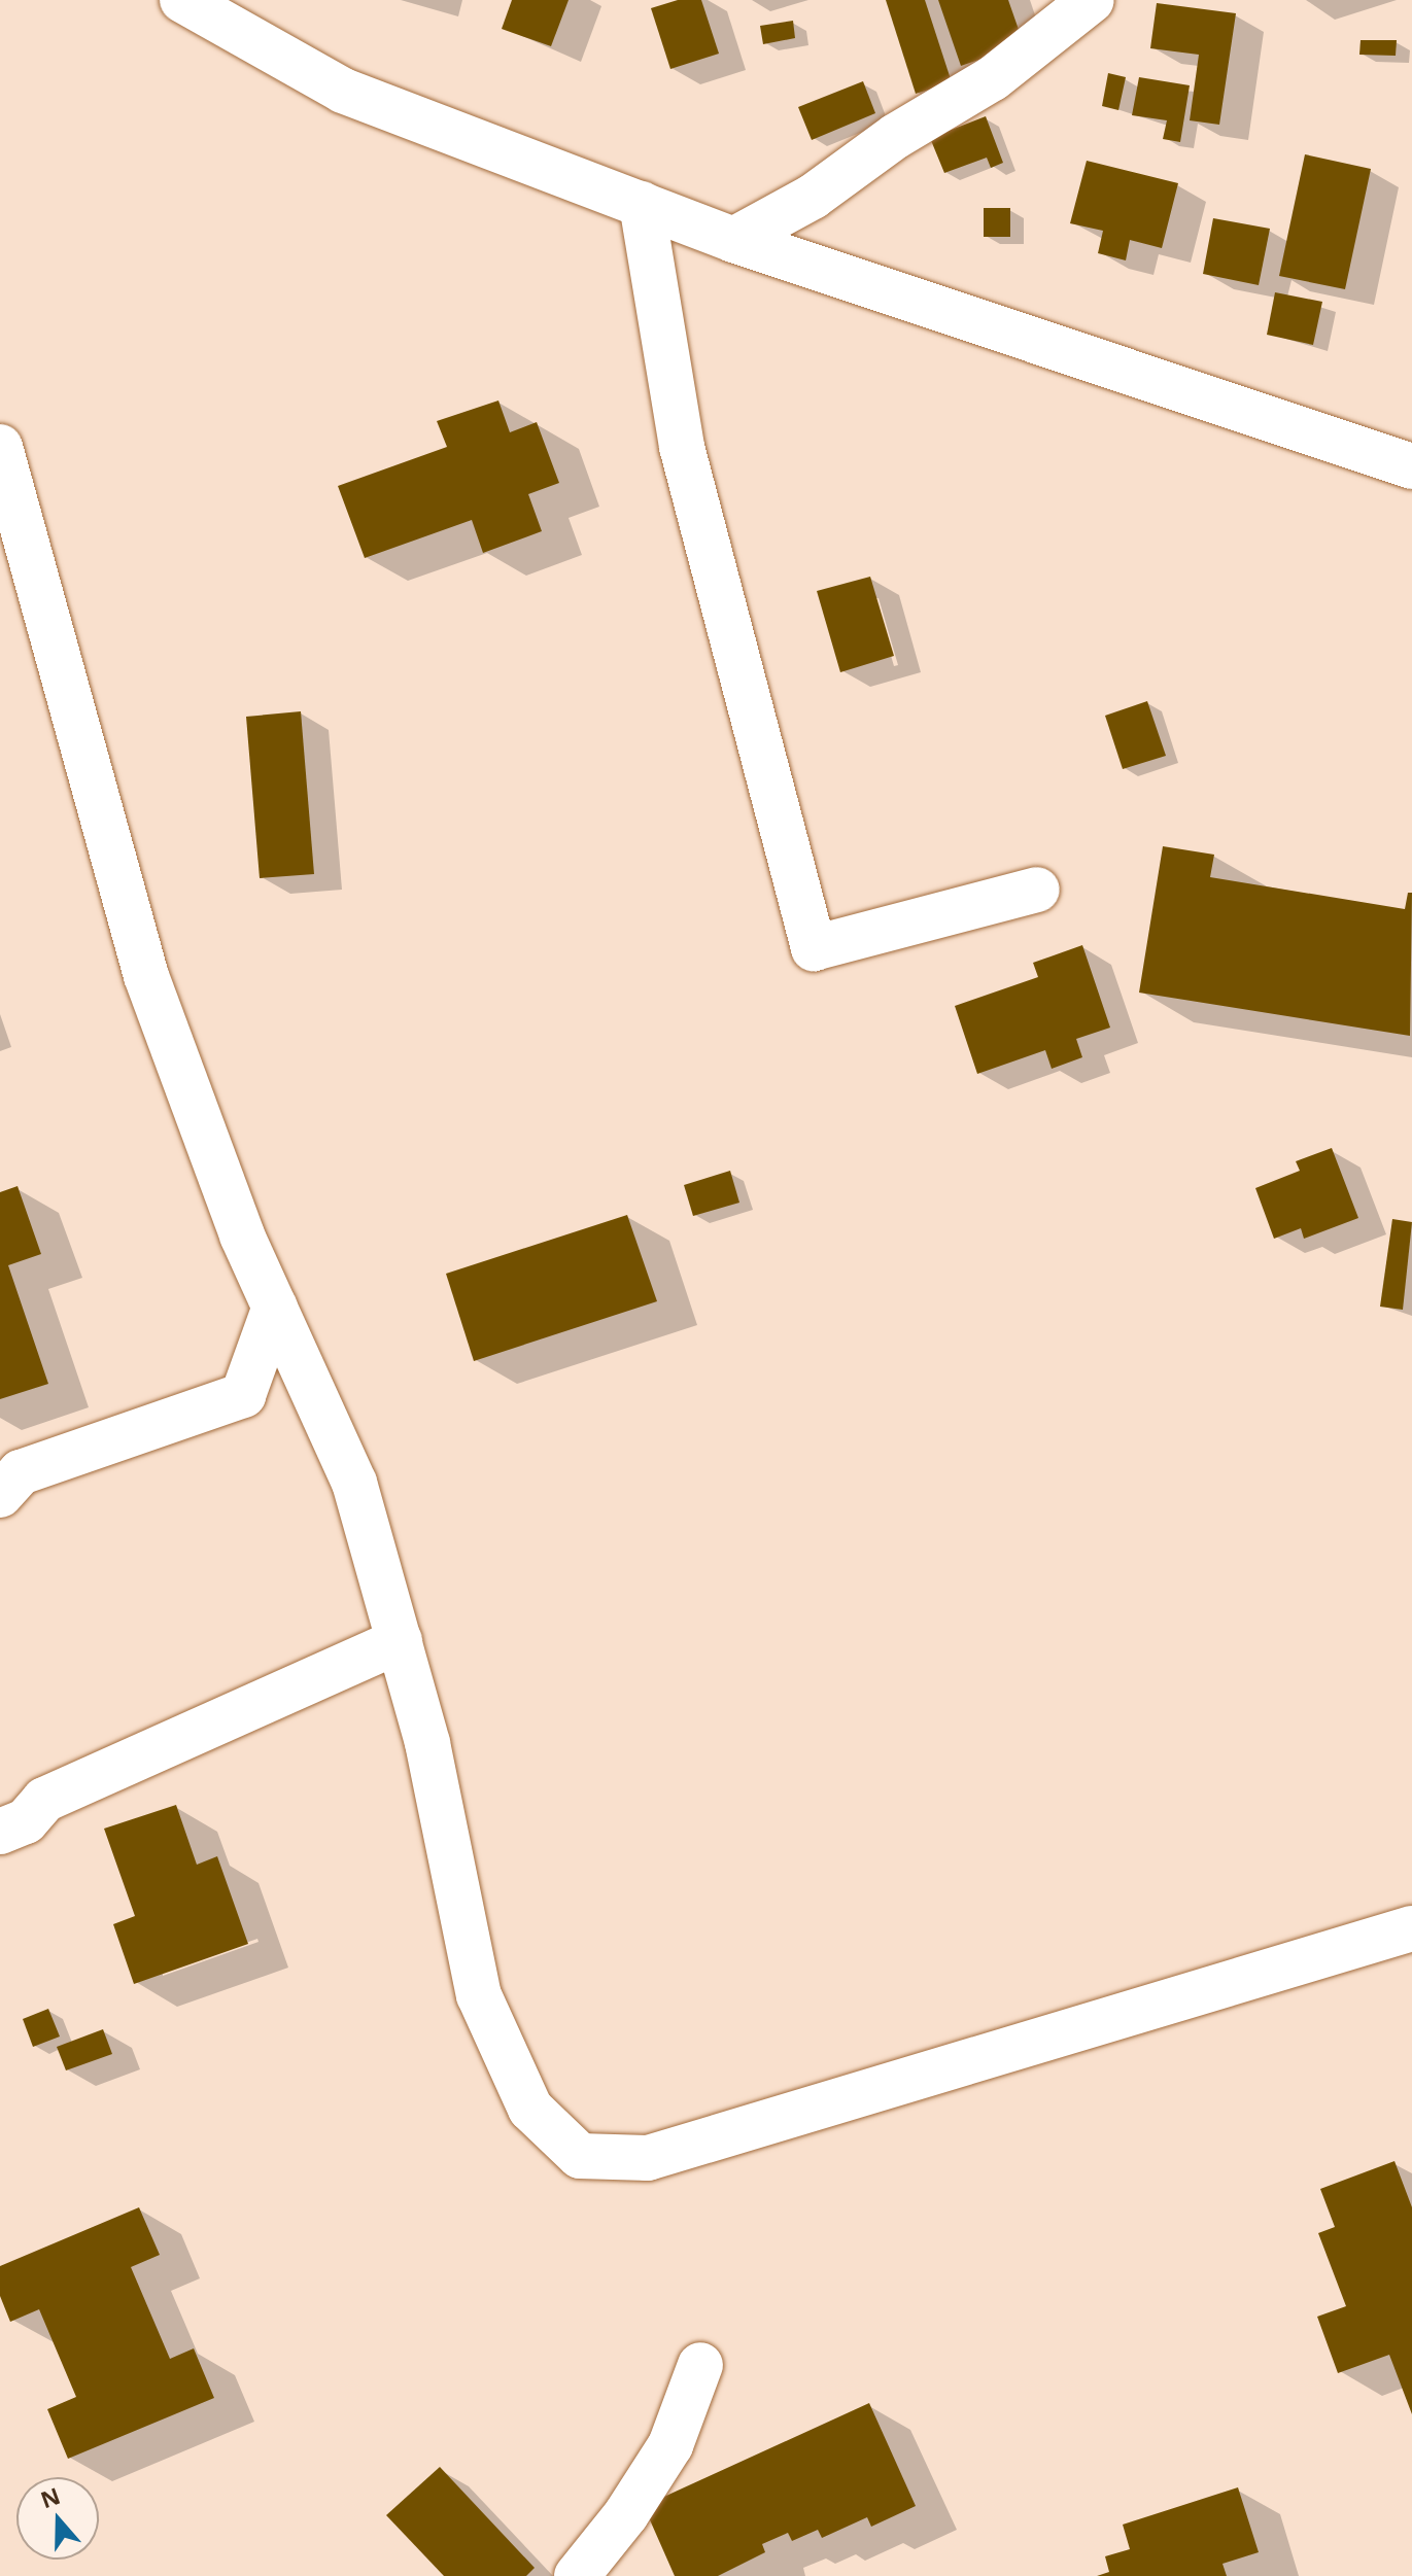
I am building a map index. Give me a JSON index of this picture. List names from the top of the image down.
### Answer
{
  "north": "top"
}
